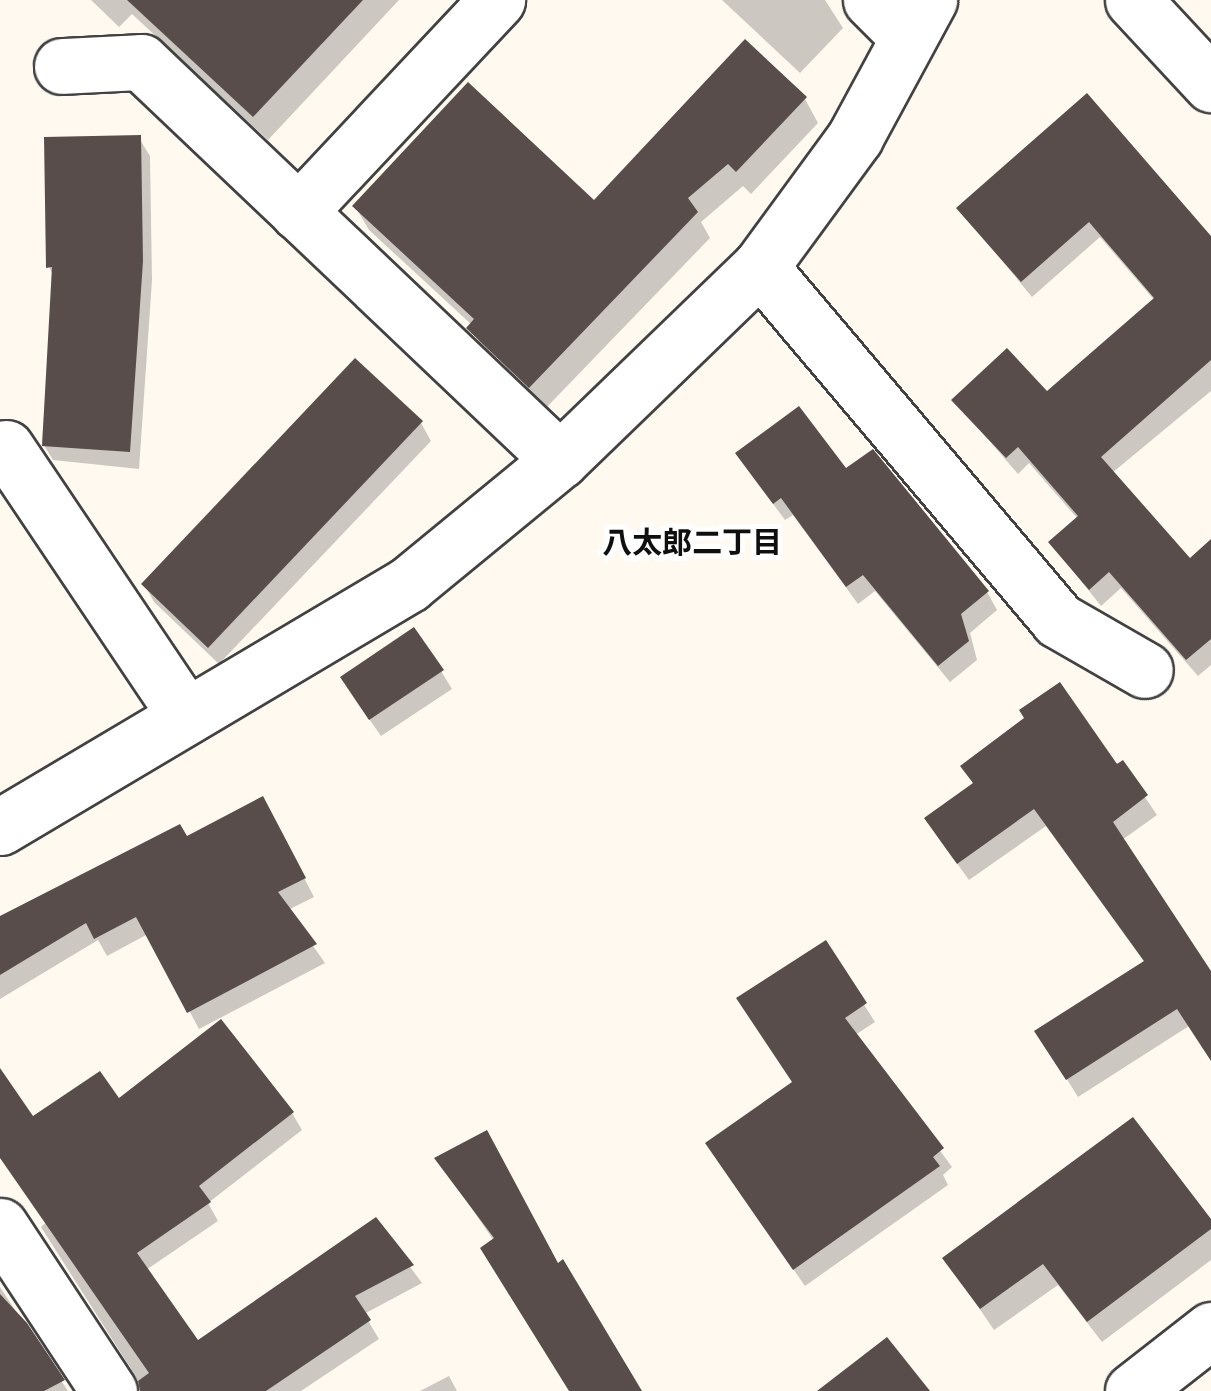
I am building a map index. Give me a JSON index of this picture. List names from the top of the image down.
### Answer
{
  "districts": ["八太郎二丁目"]
}
